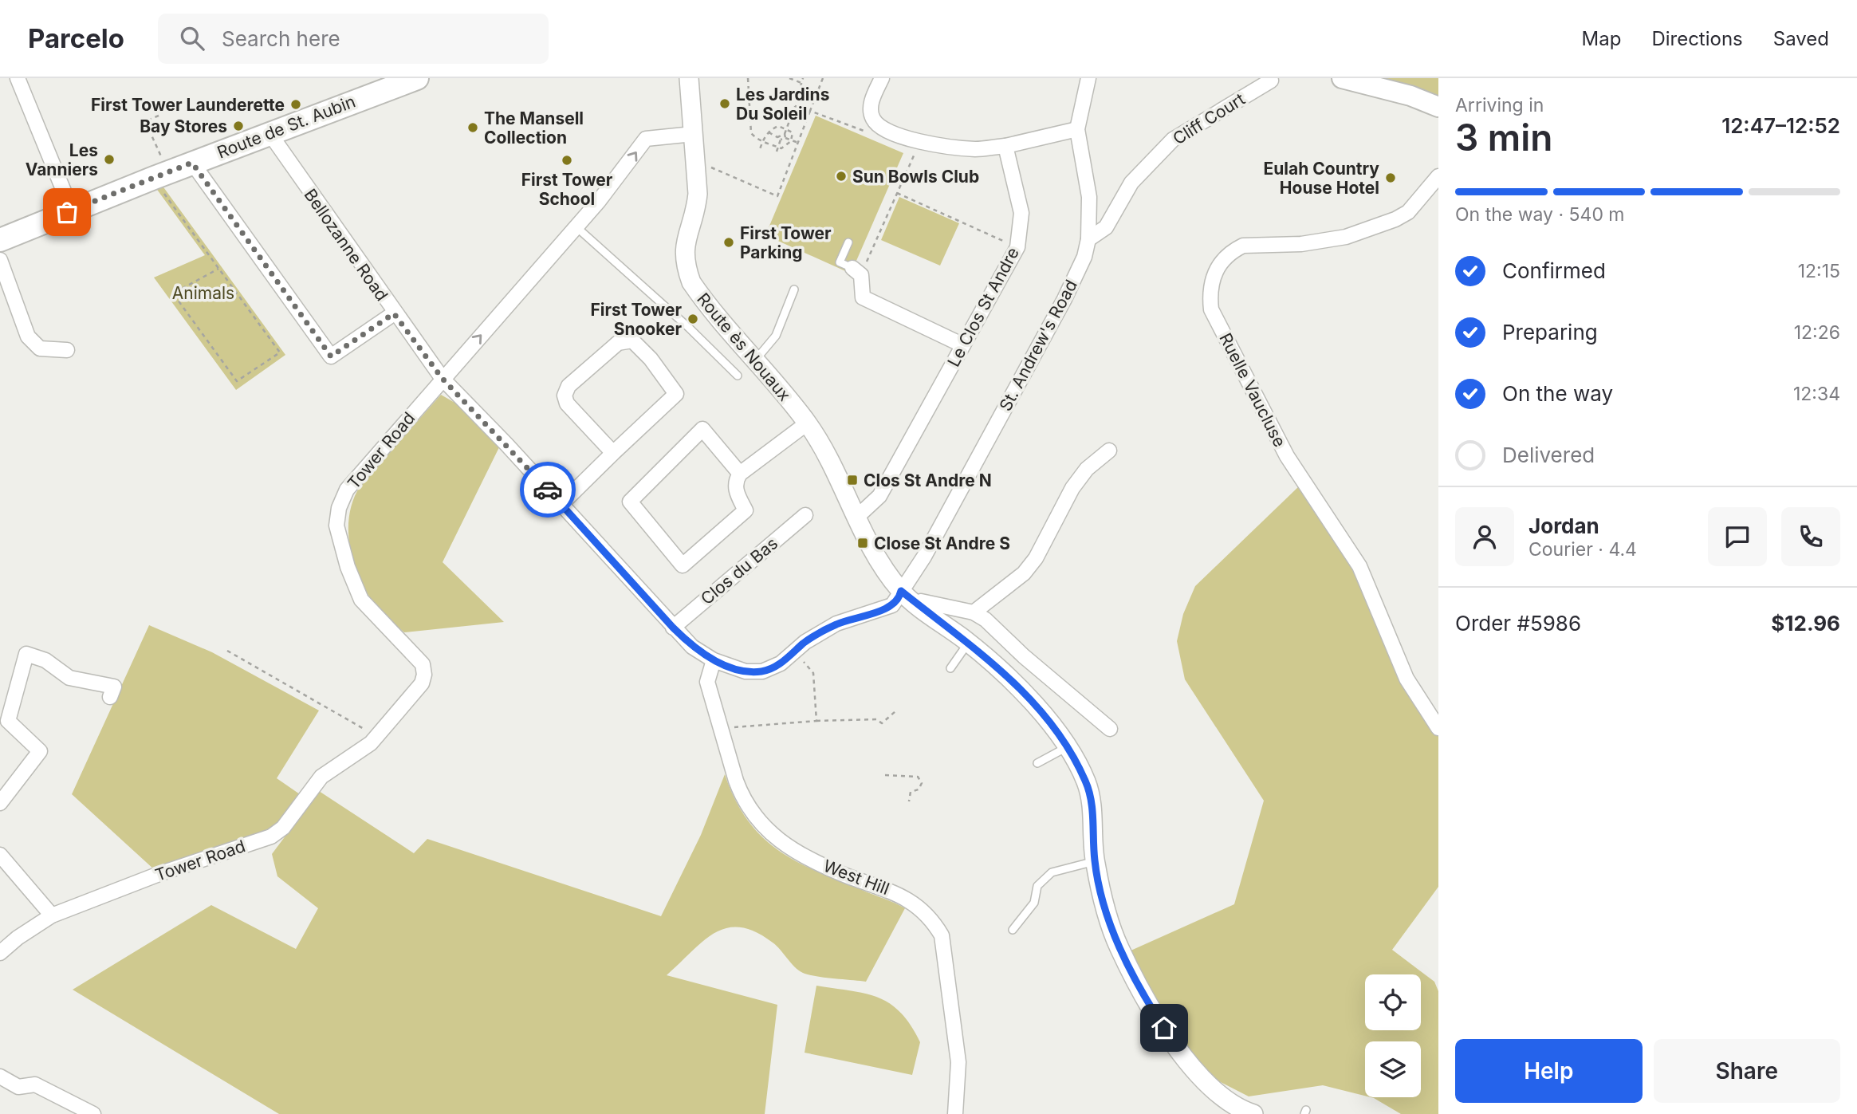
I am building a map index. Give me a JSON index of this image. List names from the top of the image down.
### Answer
{
  "streets": {
    "main road": ["Route de St. Aubin"],
    "street": [
      "Cliff Court",
      "Bellozanne Road",
      "Le Clos St Andre",
      "St. Andrew's Road",
      "Route ès Nouaux",
      "Ruelle Vaucluse",
      "Tower Road",
      "Clos du Bas",
      "West Hill"
    ]
  },
  "crossings": [
    ["Cliff Court", "St. Andrew's Road"],
    ["Route de St. Aubin", "Bellozanne Road"],
    ["Bellozanne Road", "St. Andrew's Road"],
    ["Bellozanne Road", "Route ès Nouaux"],
    ["Bellozanne Road", "Tower Road"],
    ["Bellozanne Road", "Clos du Bas"],
    ["Bellozanne Road", "West Hill"],
    ["Le Clos St Andre", "Route ès Nouaux"],
    ["St. Andrew's Road", "Route ès Nouaux"],
    ["Route ès Nouaux", "Tower Road"]
  ],
  "parks": ["Animals"],
  "places": {
    "other": [
      "Les Jardins Du Soleil",
      "First Tower Launderette",
      "Bay Stores",
      "The Mansell Collection",
      "Les Vanniers",
      "First Tower School",
      "Sun Bowls Club",
      "Eulah Country House Hotel",
      "First Tower Parking",
      "First Tower Snooker"
    ],
    "transit": ["Clos St Andre N", "Close St Andre S"]
  },
  "page": {
    "header": "Parcelo",
    "search": "Search here",
    "nav": ["Map", "Directions", "Saved"],
    "heading": ["3 min", "Arriving in", "12:47–12:52"],
    "panel": [
      "Jordan",
      "Courier · 4.4",
      "Order #5986",
      "$12.96"
    ],
    "bar": "On the way · 540 m",
    "list": [
      ["Confirmed", "12:15"],
      ["Preparing", "12:26"],
      ["On the way", "12:34"],
      "Delivered"
    ],
    "buttons": ["Help", "Share"]
  }
}
